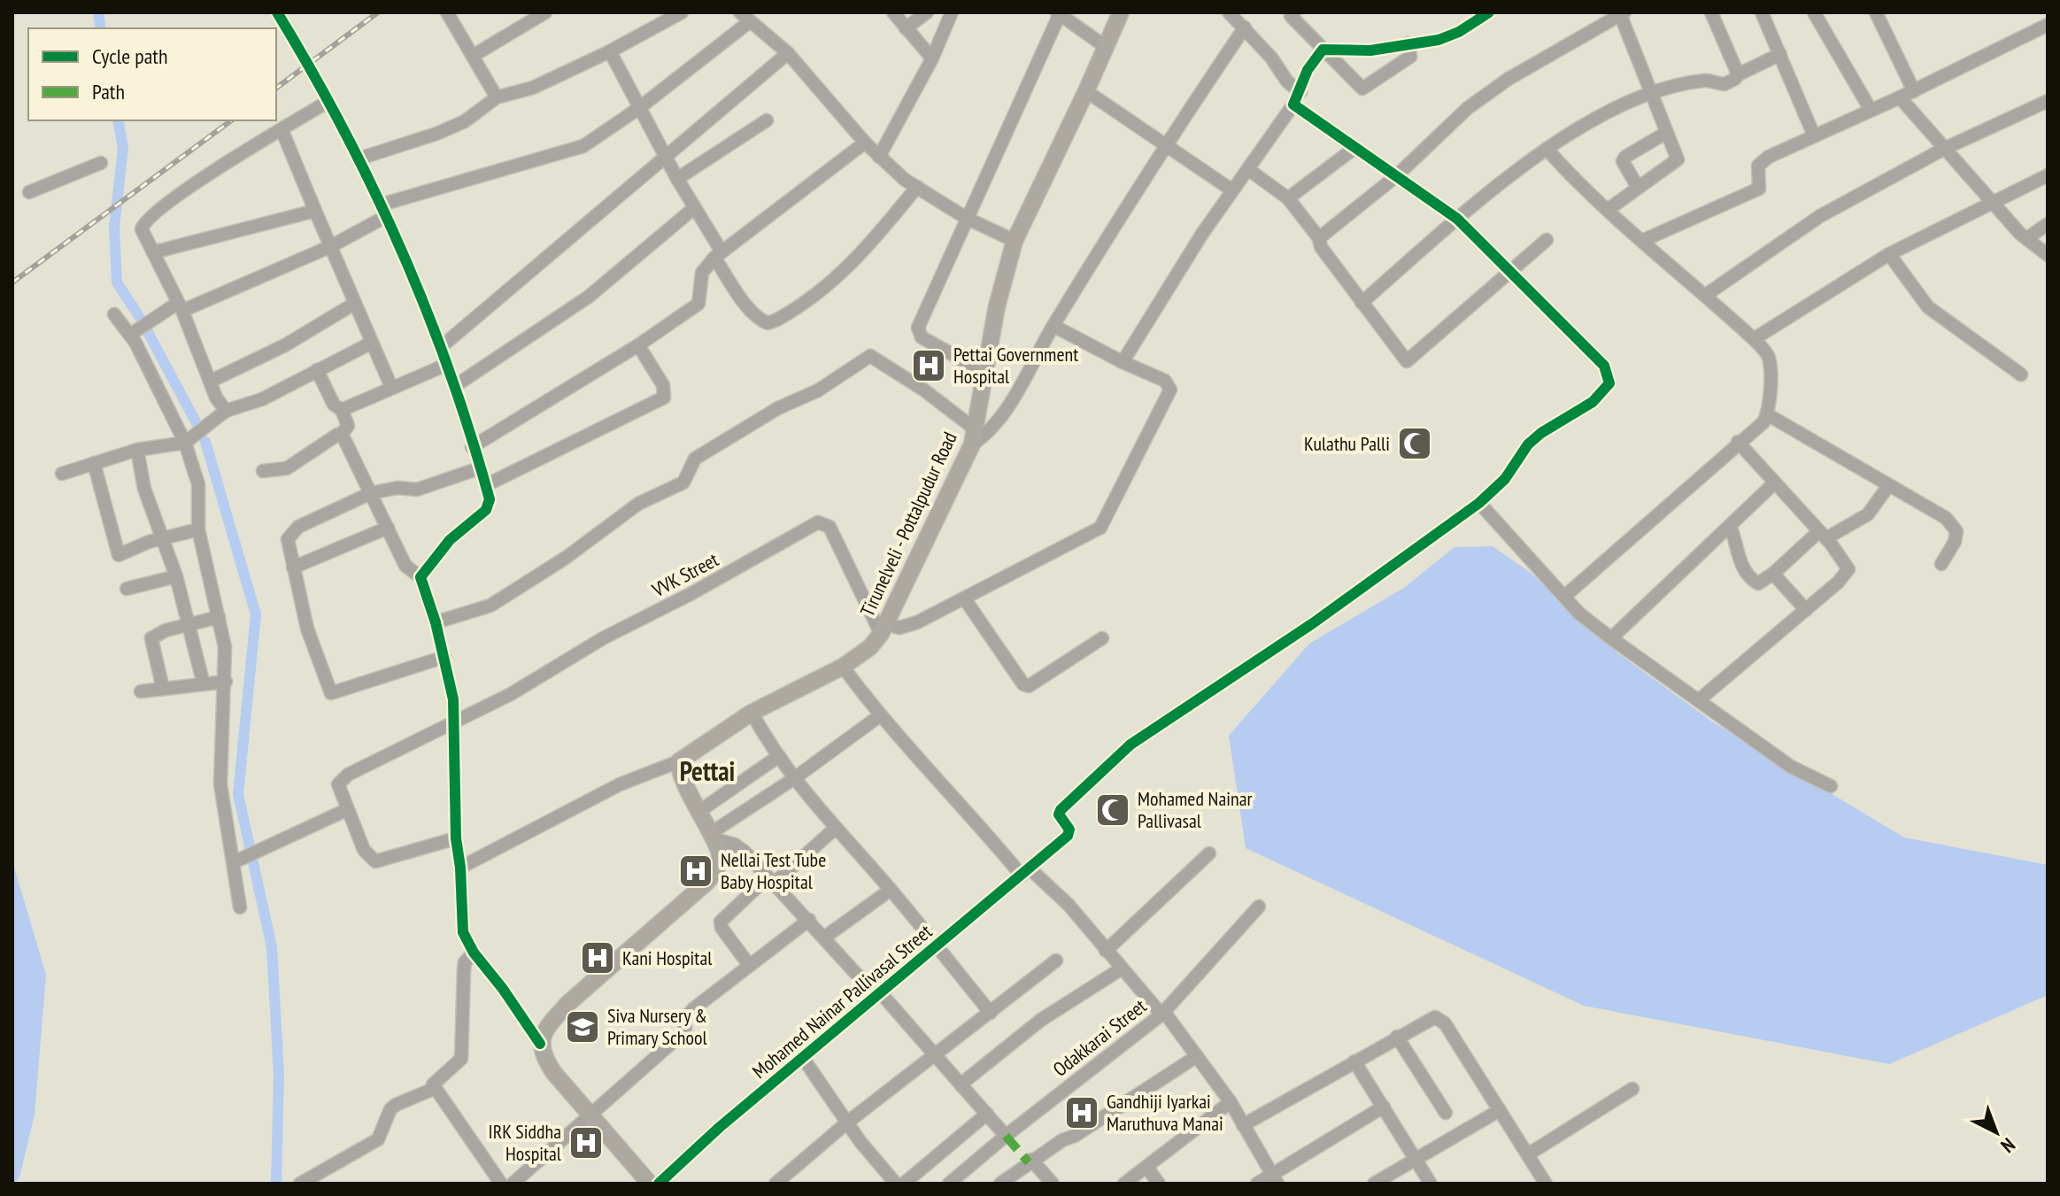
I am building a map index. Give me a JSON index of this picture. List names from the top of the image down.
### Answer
{
  "streets": {
    "main road": ["Tirunelveli - Pottalpudur Road"],
    "street": ["VVK Street", "Mohamed Nainar Pallivasal Street", "Odakkarai Street"]
  },
  "crossings": [
    ["Tirunelveli - Pottalpudur Road", "VVK Street"]
  ],
  "districts": ["Pettai"],
  "places": {
    "hospital": [
      "Pettai Government Hospital",
      "Nellai Test Tube Baby Hospital",
      "Kani Hospital",
      "Gandhiji Iyarkai Maruthuva Manai",
      "IRK Siddha Hospital"
    ],
    "mosque": ["Kulathu Palli", "Mohamed Nainar Pallivasal"],
    "school or university": ["Siva Nursery & Primary School"]
  },
  "legend": ["Cycle path", "Path"],
  "north": "bottom right"
}
